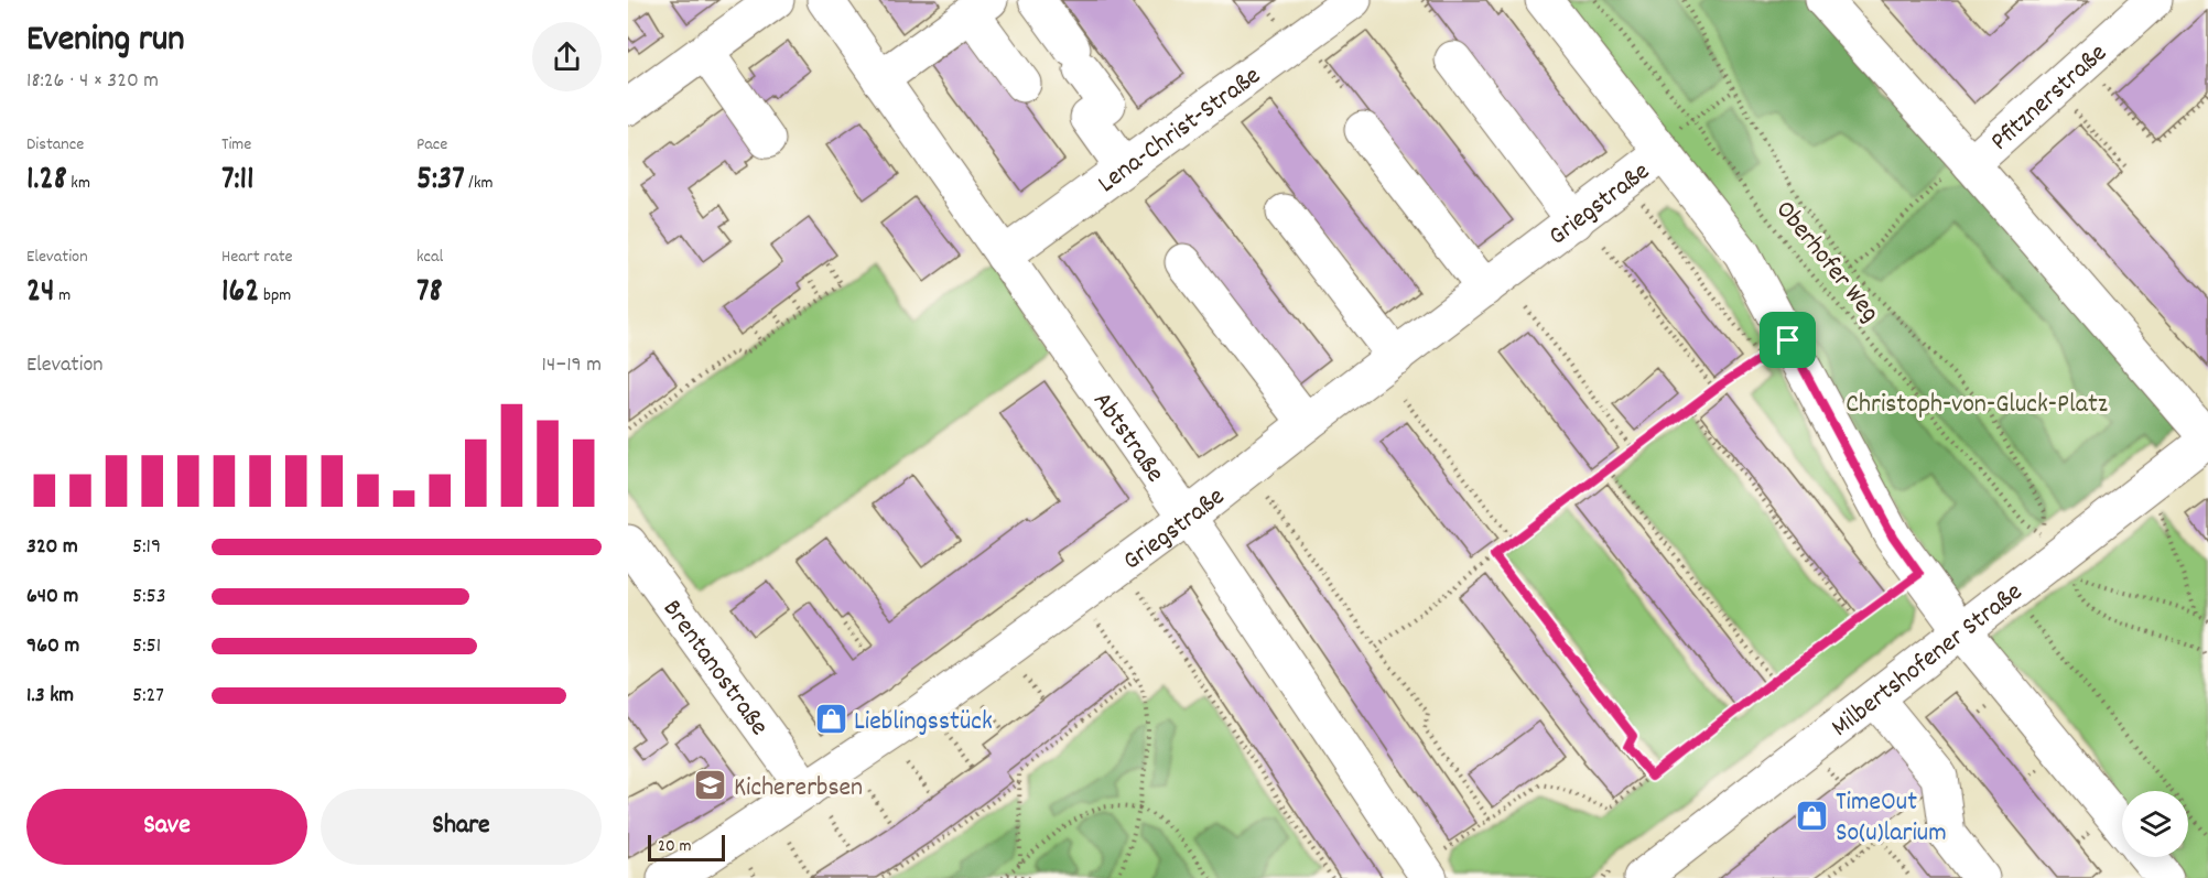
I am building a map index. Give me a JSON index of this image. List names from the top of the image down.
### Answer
{
  "streets": {
    "street": [
      "Pfitznerstraße",
      "Lena-Christ-Straße",
      "Griegstraße",
      "Abtstraße",
      "Milbertshofener Straße",
      "Brentanostraße"
    ],
    "path": ["Oberhofer Weg"]
  },
  "crossings": [
    ["Lena-Christ-Straße", "Abtstraße"],
    ["Griegstraße", "Abtstraße"],
    ["Griegstraße", "Brentanostraße"]
  ],
  "parks": ["Christoph-von-Gluck-Platz"],
  "places": {
    "shop": ["Lieblingsstück", "TimeOut So(u)larium"],
    "school or university": ["Kichererbsen"]
  },
  "scale_bar": "20 m",
  "page": {
    "heading": ["Evening run", "18:26 · 4 × 320 m"],
    "stats": [
      ["Distance", "1.28 km"],
      ["Time", "7:11"],
      ["Pace", "5:37 /km"],
      ["Elevation", "24 m"],
      ["Heart rate", "162 bpm"],
      ["kcal", "78"]
    ],
    "chart": ["Elevation", "14–19 m"],
    "list": [
      {
        "name": "320 m",
        "note": "5:19"
      },
      {
        "name": "640 m",
        "note": "5:53"
      },
      {
        "name": "960 m",
        "note": "5:51"
      },
      {
        "name": "1.3 km",
        "note": "5:27"
      }
    ],
    "buttons": ["Save", "Share"],
    "scale": "20 m"
  }
}
